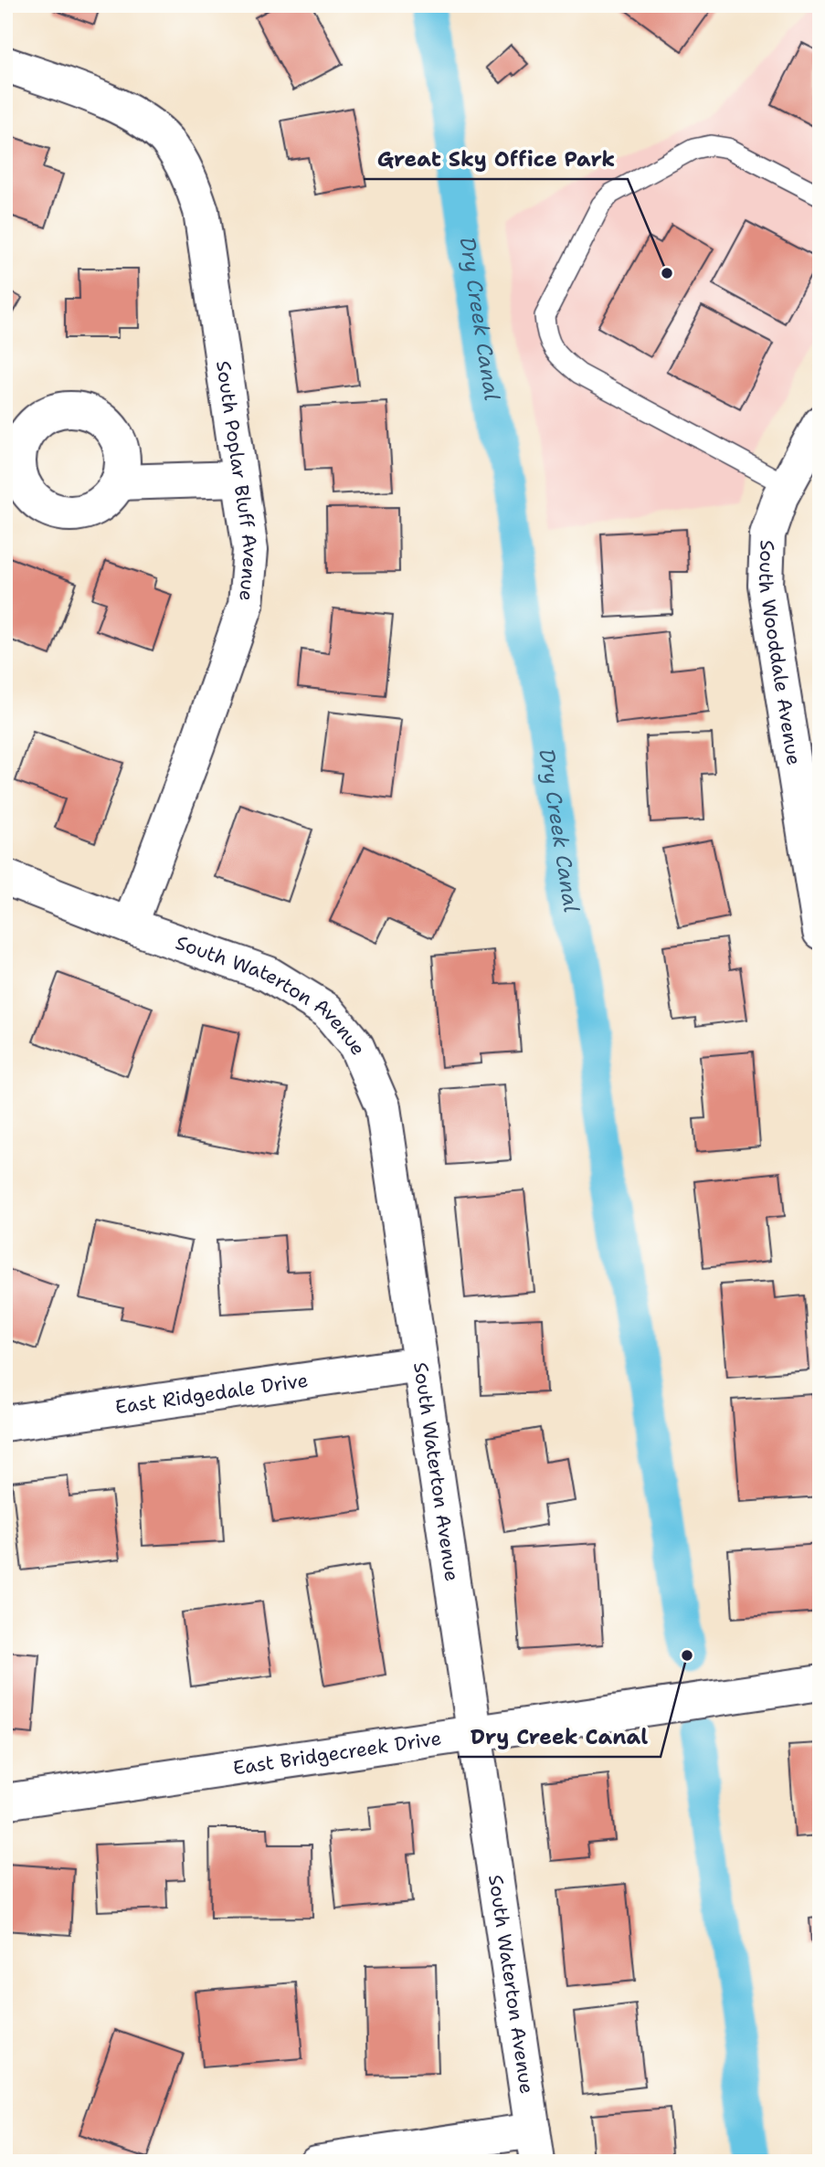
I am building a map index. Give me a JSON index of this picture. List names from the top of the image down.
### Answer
{
  "streets": {
    "street": [
      "South Poplar Bluff Avenue",
      "South Wooddale Avenue",
      "South Waterton Avenue",
      "East Ridgedale Drive",
      "East Bridgecreek Drive"
    ]
  },
  "crossings": [
    ["South Poplar Bluff Avenue", "South Waterton Avenue"],
    ["South Waterton Avenue", "East Ridgedale Drive"],
    ["South Waterton Avenue", "East Bridgecreek Drive"]
  ],
  "water": ["Dry Creek Canal"],
  "places": ["Great Sky Office Park", "Dry Creek Canal"]
}
